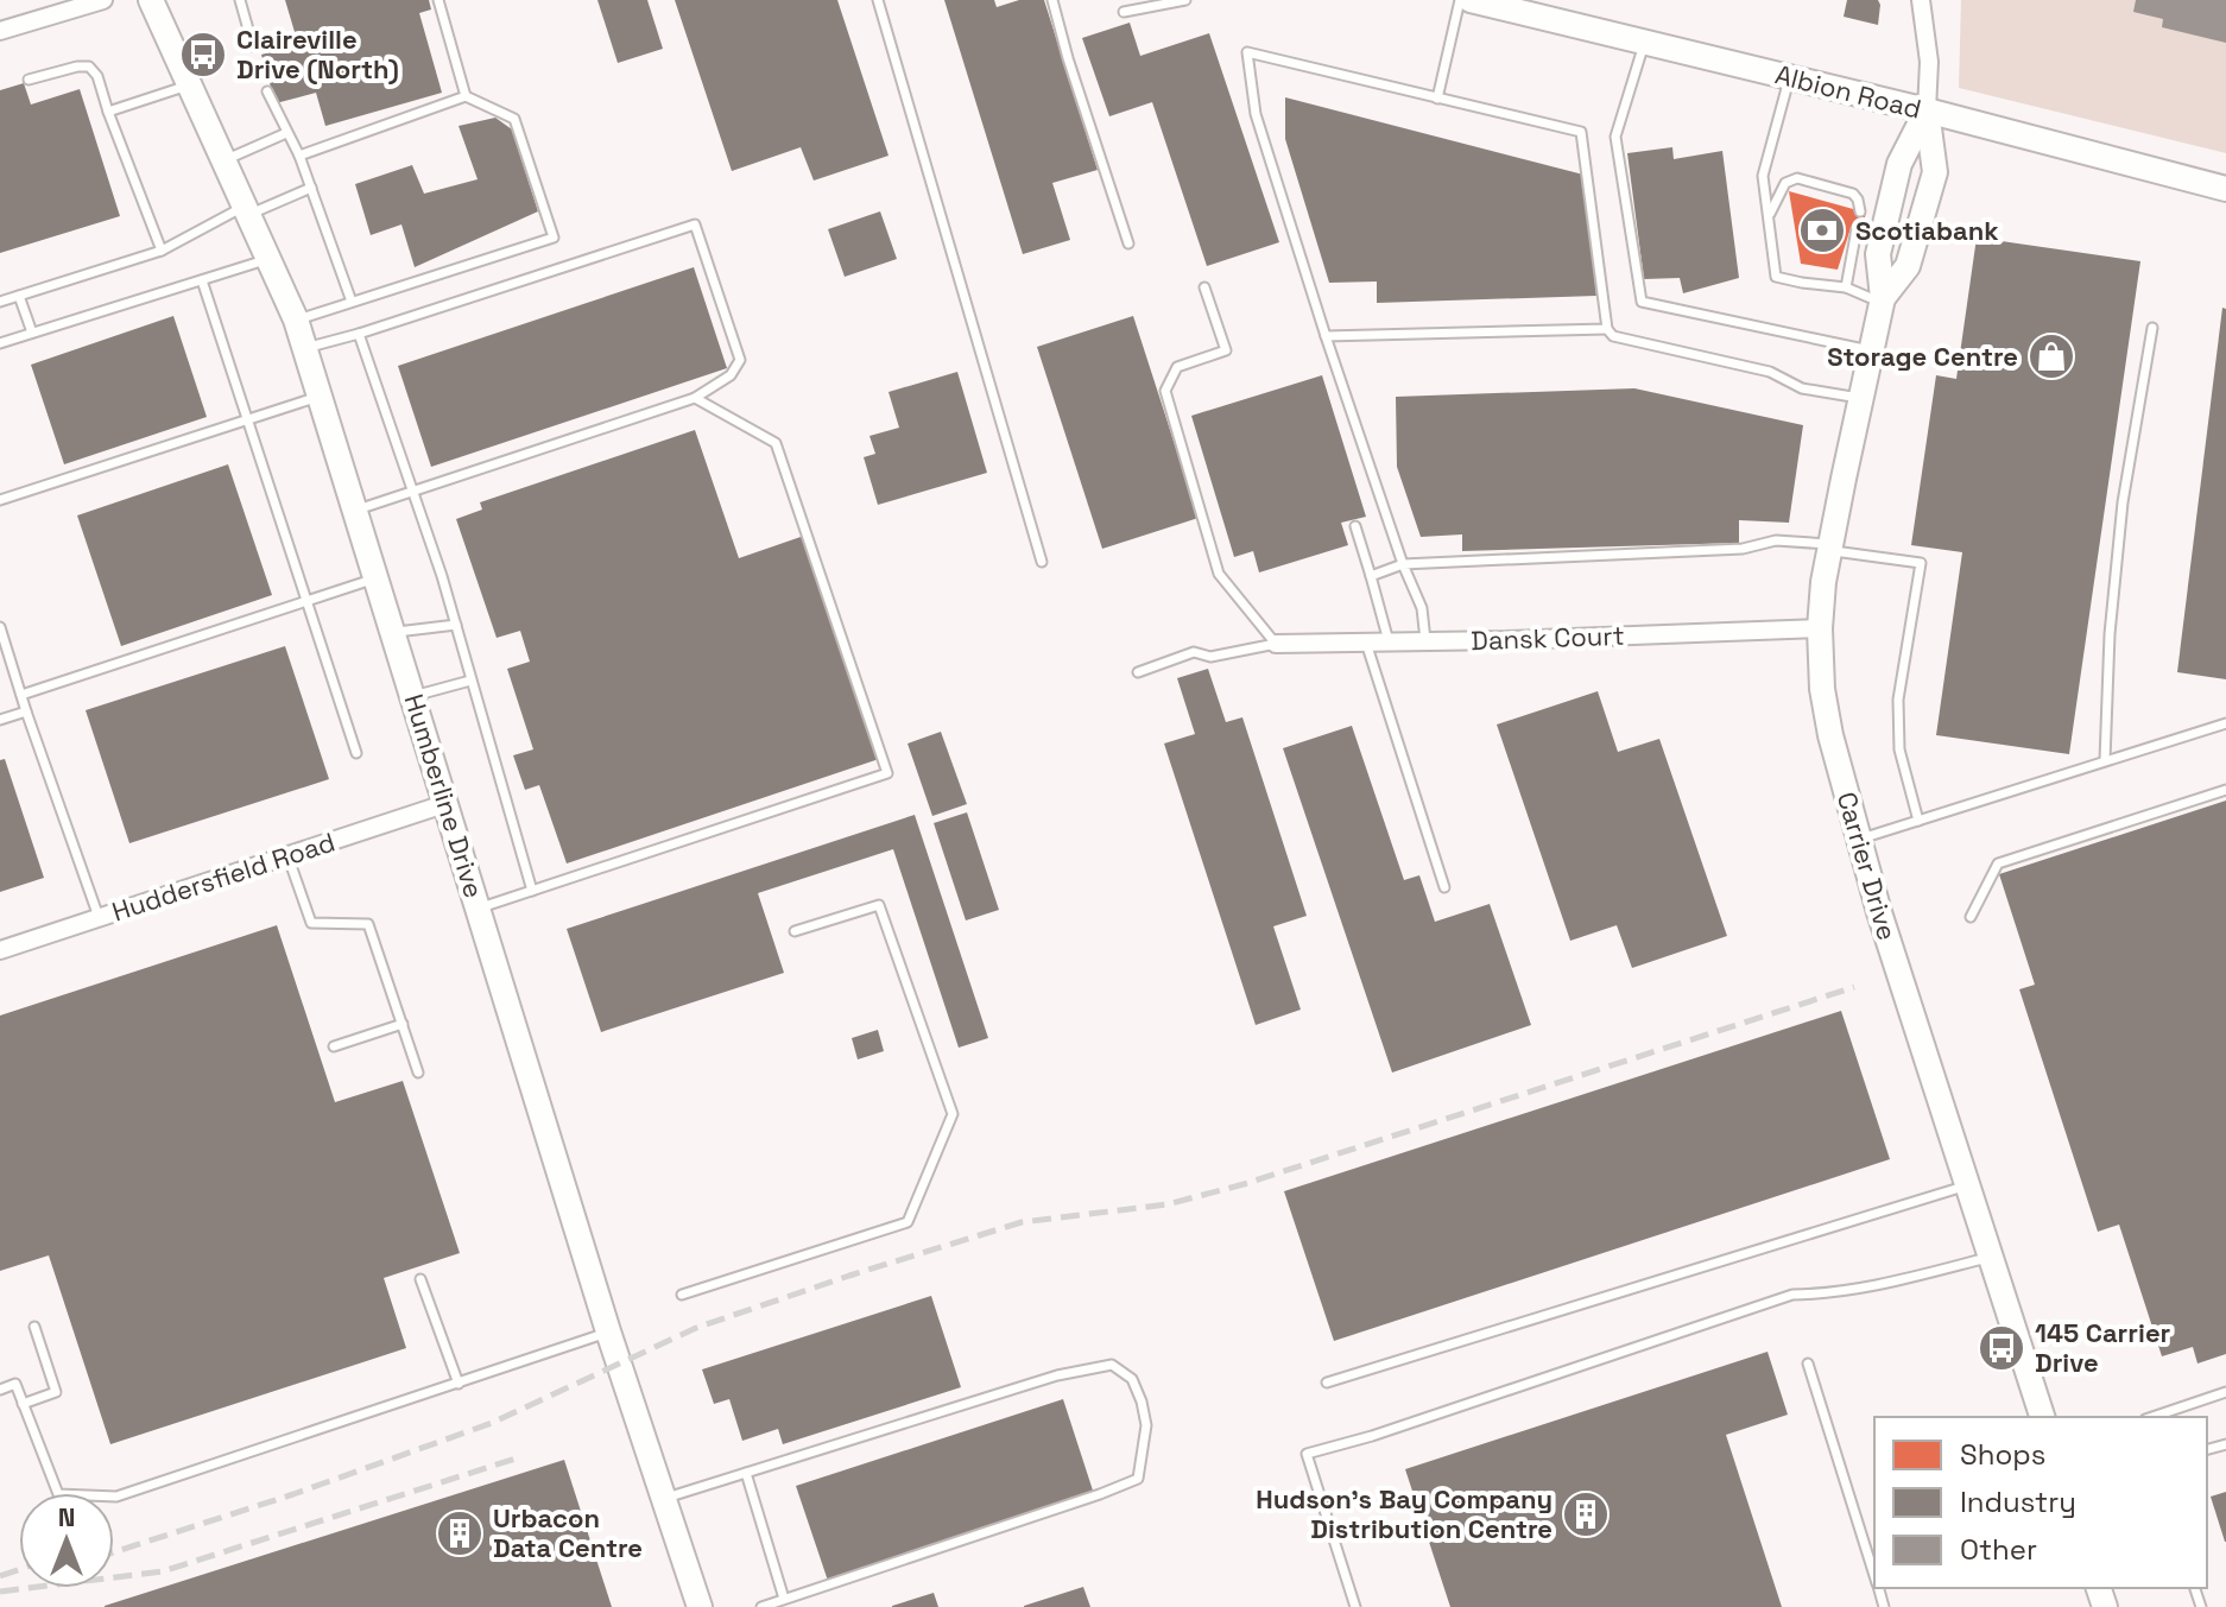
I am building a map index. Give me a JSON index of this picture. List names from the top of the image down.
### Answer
{
  "streets": {
    "street": [
      "Albion Road",
      "Dansk Court",
      "Humberline Drive",
      "Carrier Drive",
      "Huddersfield Road"
    ]
  },
  "crossings": [
    ["Albion Road", "Carrier Drive"],
    ["Dansk Court", "Carrier Drive"],
    ["Humberline Drive", "Huddersfield Road"]
  ],
  "places": {
    "bus stop": ["Claireville Drive (North)", "145 Carrier Drive"],
    "bank": ["Scotiabank"],
    "shop": ["Storage Centre"],
    "building": ["Hudson's Bay Company Distribution Centre", "Urbacon Data Centre"]
  },
  "legend": ["Shops", "Industry", "Other"],
  "north": "top"
}
